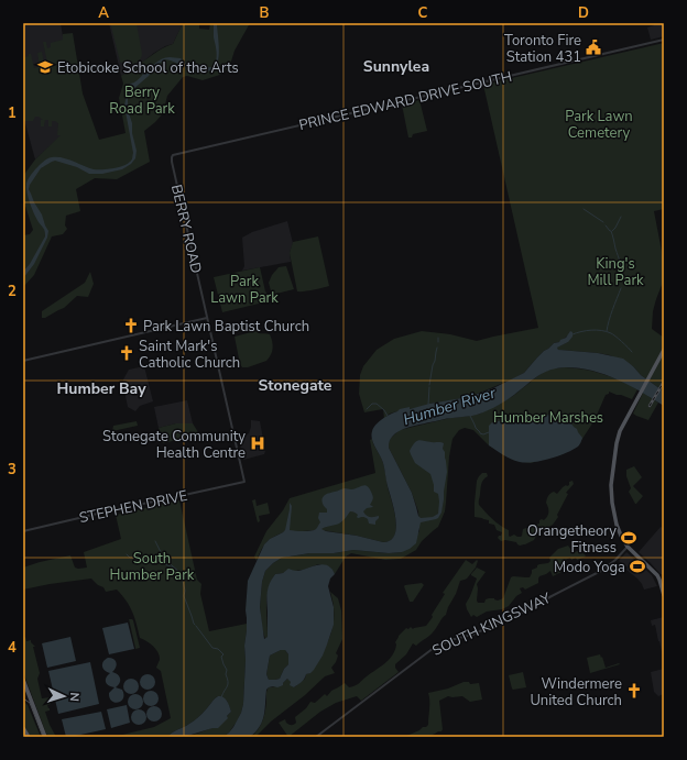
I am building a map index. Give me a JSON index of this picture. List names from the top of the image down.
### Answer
{
  "streets": {
    "street": [
      "PRINCE EDWARD DRIVE SOUTH",
      "BERRY ROAD",
      "STEPHEN DRIVE",
      "SOUTH KINGSWAY"
    ]
  },
  "crossings": [
    ["PRINCE EDWARD DRIVE SOUTH", "BERRY ROAD"],
    ["BERRY ROAD", "STEPHEN DRIVE"]
  ],
  "districts": ["Sunnylea", "Stonegate", "Humber Bay"],
  "water": ["Humber River"],
  "parks": [
    "Berry Road Park",
    "Park Lawn Cemetery",
    "King's Mill Park",
    "Park Lawn Park",
    "Humber Marshes",
    "South Humber Park"
  ],
  "places": {
    "public building": ["Toronto Fire Station 431"],
    "school or university": ["Etobicoke School of the Arts"],
    "church": ["Park Lawn Baptist Church", "Saint Mark's Catholic Church", "Windermere United Church"],
    "hospital": ["Stonegate Community Health Centre"],
    "sports": ["Orangetheory Fitness", "Modo Yoga"]
  },
  "north": "right",
  "grid": {
    "columns": [
      "A",
      "B",
      "C",
      "D"
    ],
    "rows": [
      "1",
      "2",
      "3",
      "4"
    ]
  }
}
